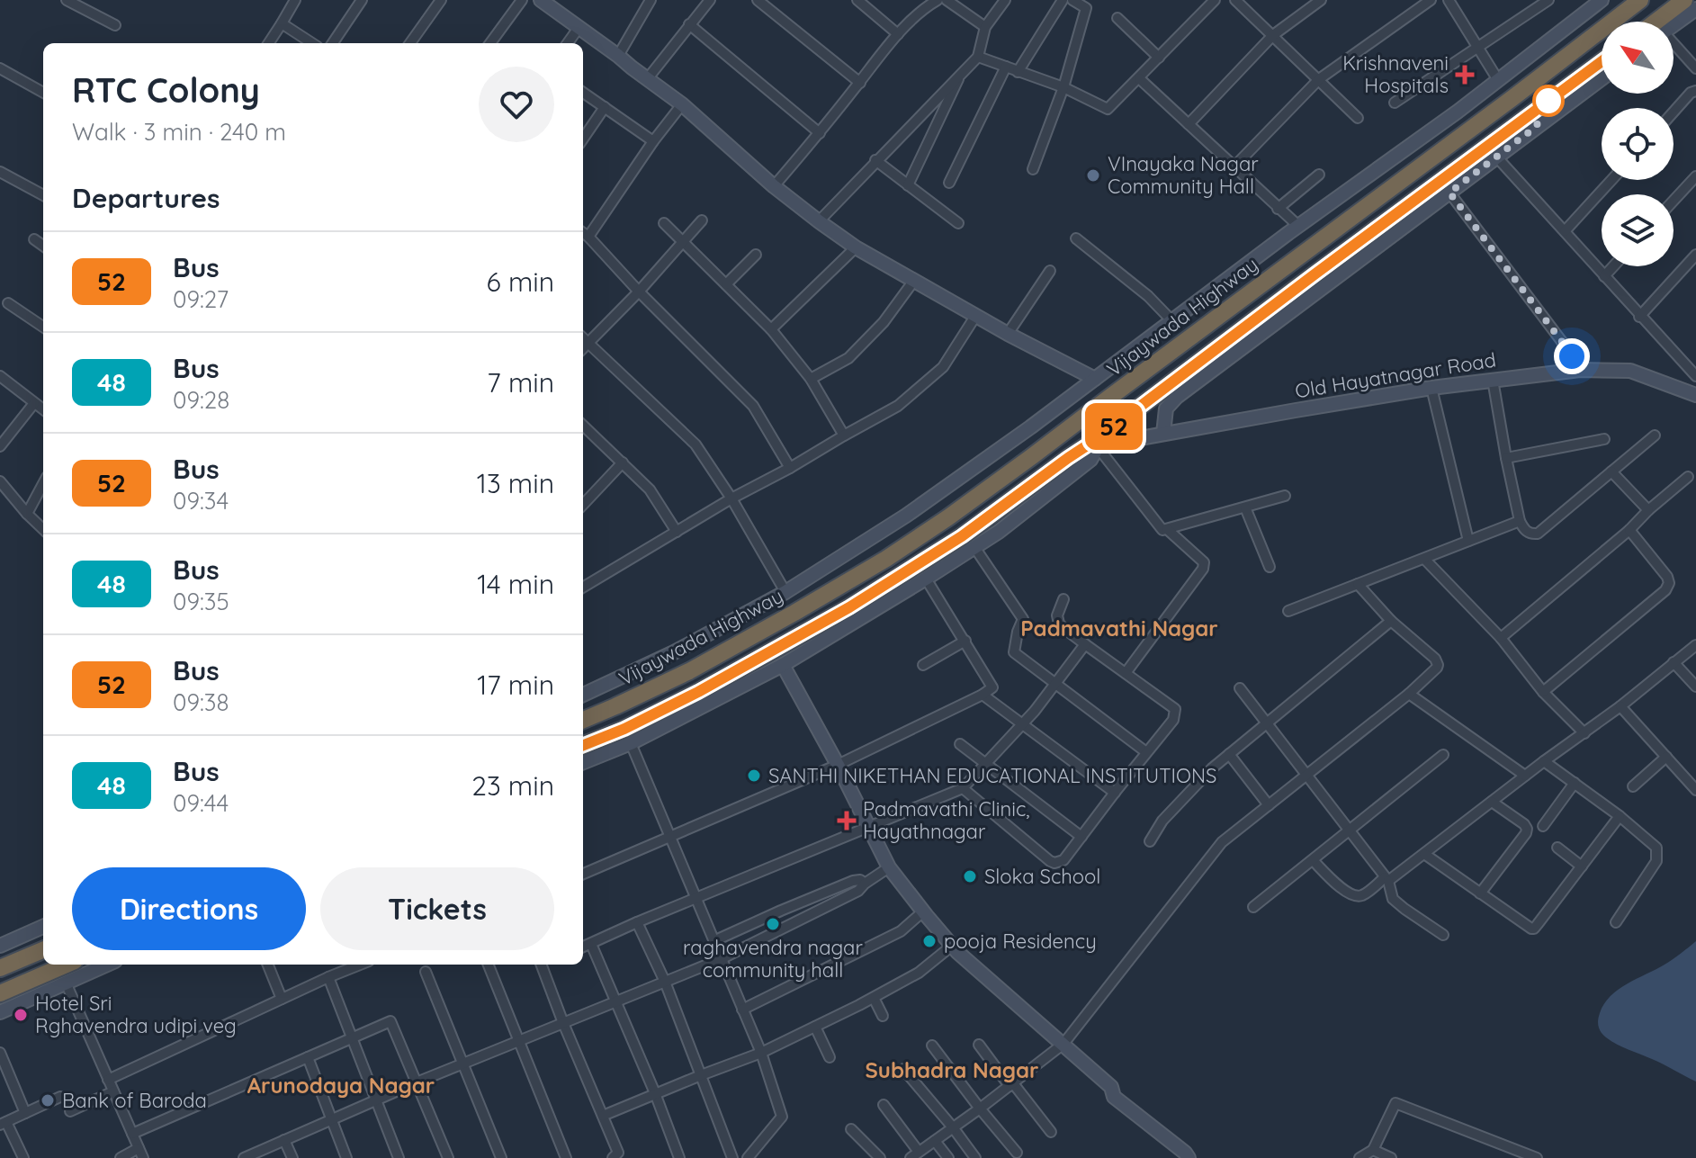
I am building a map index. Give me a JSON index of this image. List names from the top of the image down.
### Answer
{
  "streets": {
    "highway": ["Vijaywada Highway"],
    "street": ["Old Hayatnagar Road"]
  },
  "districts": ["Padmavathi Nagar", "Subhadra Nagar", "Arunodaya Nagar"],
  "places": {
    "health": ["Krishnaveni Hospitals", "Padmavathi Clinic, Hayathnagar"],
    "other": [
      "VInayaka Nagar Community Hall",
      "SANTHI NIKETHAN EDUCATIONAL INSTITUTIONS",
      "Sloka School",
      "raghavendra nagar community hall",
      "pooja Residency",
      "Hotel Sri Rghavendra udipi veg",
      "Bank of Baroda"
    ]
  },
  "lines": ["bus line 52"],
  "north": "top left",
  "page": {
    "on_map": "52",
    "heading": [
      ["RTC Colony", "Walk · 3 min · 240 m"],
      "Departures"
    ],
    "list": [
      {
        "mark": "52",
        "name": "Bus",
        "note": "09:27",
        "value": "6 min"
      },
      {
        "mark": "48",
        "name": "Bus",
        "note": "09:28",
        "value": "7 min"
      },
      {
        "mark": "52",
        "name": "Bus",
        "note": "09:34",
        "value": "13 min"
      },
      {
        "mark": "48",
        "name": "Bus",
        "note": "09:35",
        "value": "14 min"
      },
      {
        "mark": "52",
        "name": "Bus",
        "note": "09:38",
        "value": "17 min"
      },
      {
        "mark": "48",
        "name": "Bus",
        "note": "09:44",
        "value": "23 min"
      }
    ],
    "buttons": ["Directions", "Tickets"]
  }
}
